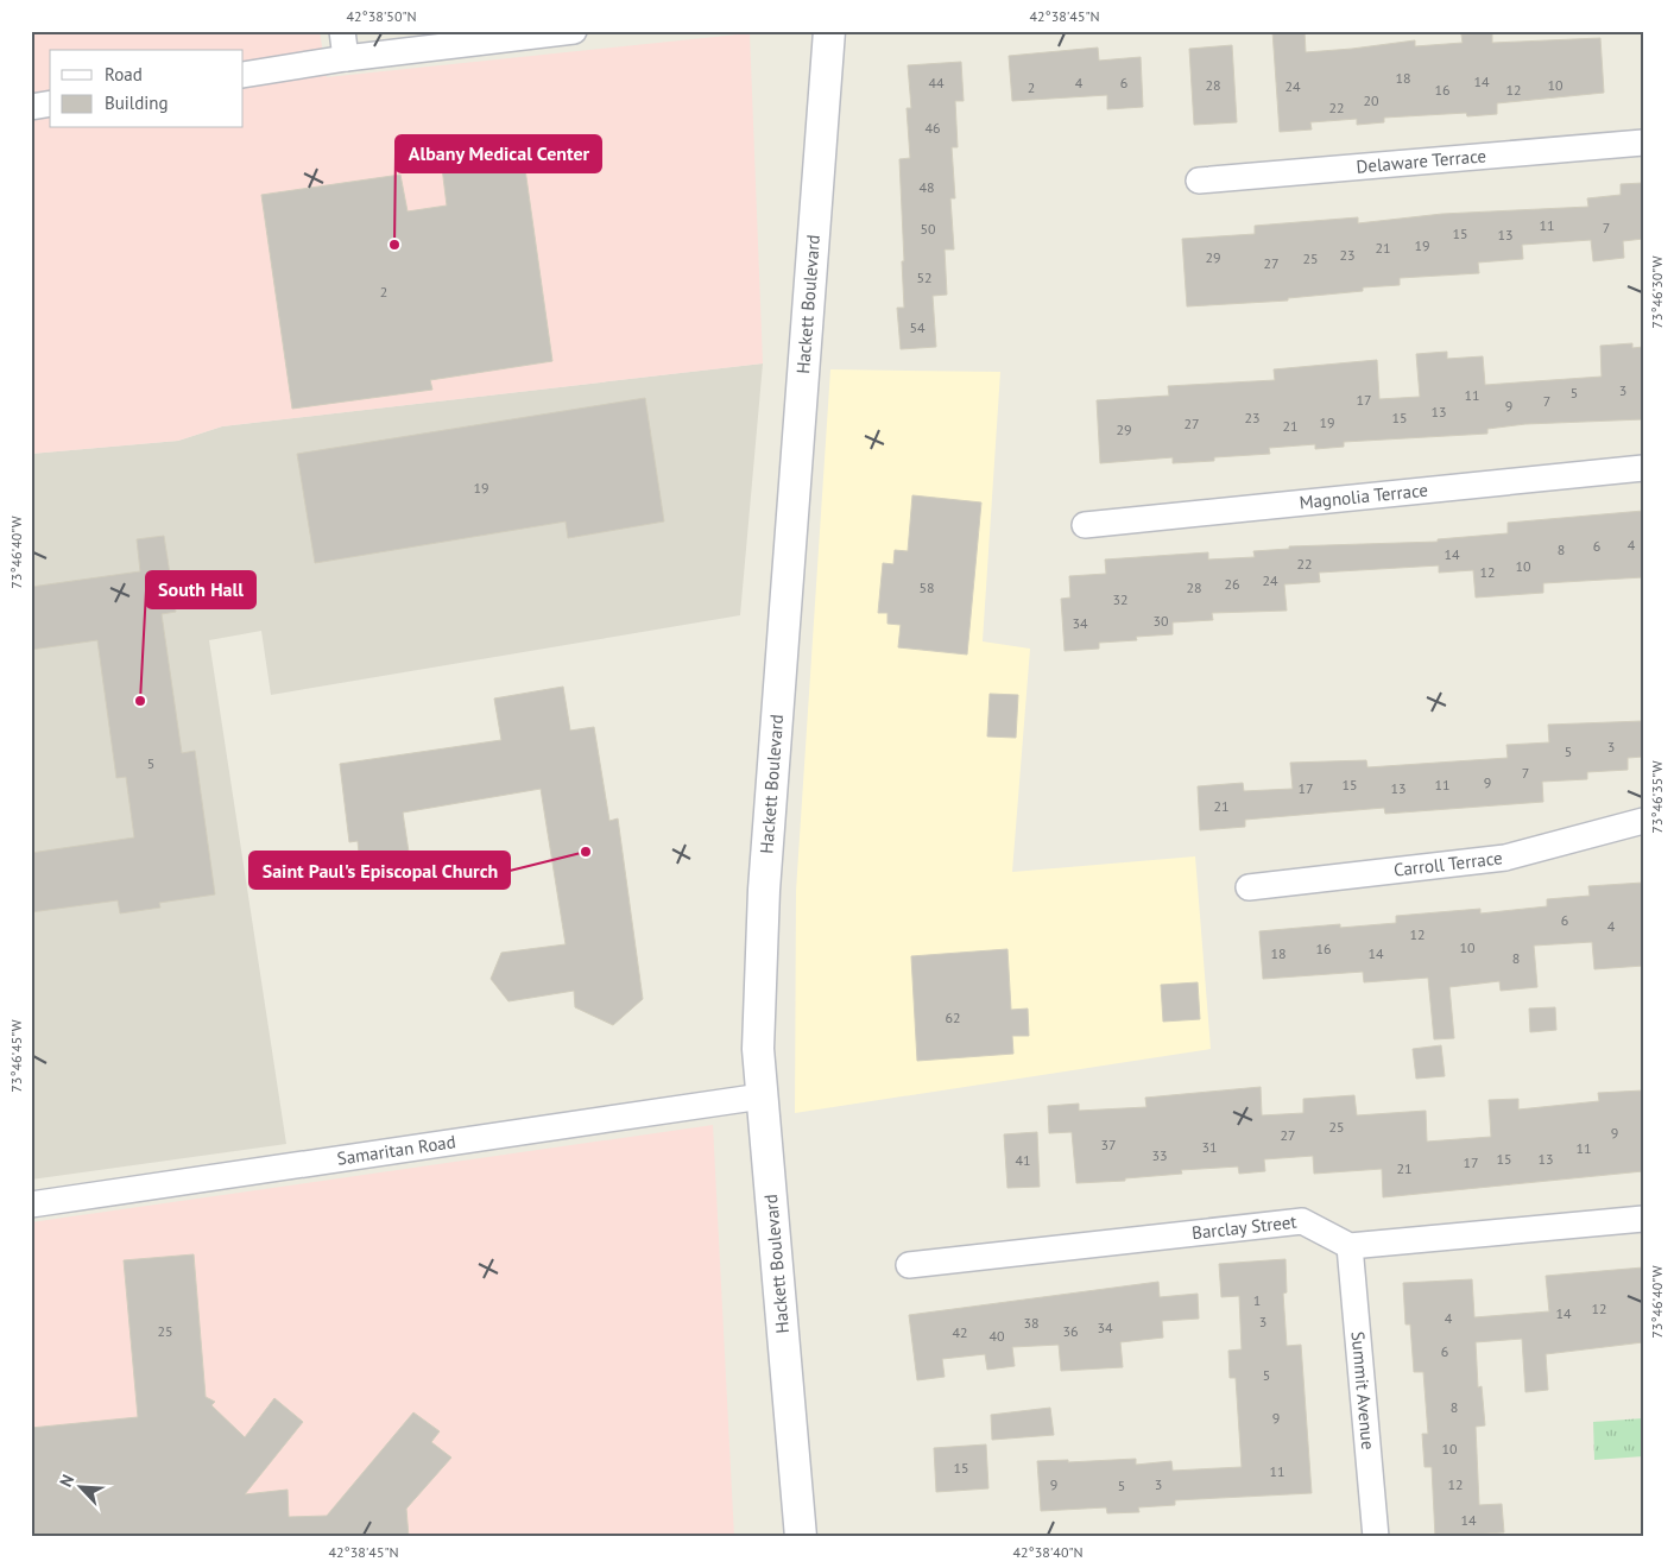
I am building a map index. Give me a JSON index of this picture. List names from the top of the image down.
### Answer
{
  "streets": {
    "street": [
      "Delaware Terrace",
      "Hackett Boulevard",
      "Magnolia Terrace",
      "Carroll Terrace",
      "Samaritan Road",
      "Barclay Street",
      "Summit Avenue"
    ]
  },
  "crossings": [
    ["Hackett Boulevard", "Samaritan Road"],
    ["Barclay Street", "Summit Avenue"]
  ],
  "places": ["Albany Medical Center", "South Hall", "Saint Paul's Episcopal Church"],
  "house_numbers": [
    "18",
    "14",
    "44",
    "4",
    "6",
    "28",
    "10",
    "24",
    "2",
    "16",
    "12",
    "20",
    "22",
    "46",
    "48",
    "11",
    "7",
    "50",
    "15",
    "13",
    "19",
    "21",
    "23",
    "29",
    "25",
    "27",
    "52",
    "2",
    "54",
    "3",
    "5",
    "11",
    "17",
    "7",
    "9",
    "13",
    "23",
    "15",
    "19",
    "27",
    "21",
    "29",
    "19",
    "4",
    "6",
    "8",
    "14",
    "22",
    "10",
    "12",
    "24",
    "26",
    "58",
    "28",
    "32",
    "30",
    "34",
    "3",
    "5",
    "5",
    "7",
    "9",
    "15",
    "11",
    "17",
    "13",
    "21",
    "6",
    "4",
    "12",
    "10",
    "16",
    "18",
    "14",
    "8",
    "62",
    "25",
    "9",
    "27",
    "37",
    "31",
    "11",
    "33",
    "15",
    "13",
    "41",
    "17",
    "21",
    "1",
    "12",
    "14",
    "4",
    "3",
    "38",
    "34",
    "25",
    "36",
    "42",
    "40",
    "6",
    "5",
    "8",
    "9",
    "10",
    "15",
    "11",
    "9",
    "3",
    "12",
    "5",
    "14"
  ],
  "legend": ["Road", "Building"],
  "north": "top left",
  "coordinates": [
    "42°38'50\"N",
    "42°38'45\"N",
    "73°46'30\"W",
    "73°46'40\"W",
    "73°46'35\"W",
    "73°46'45\"W",
    "42°38'40\"N"
  ]
}
